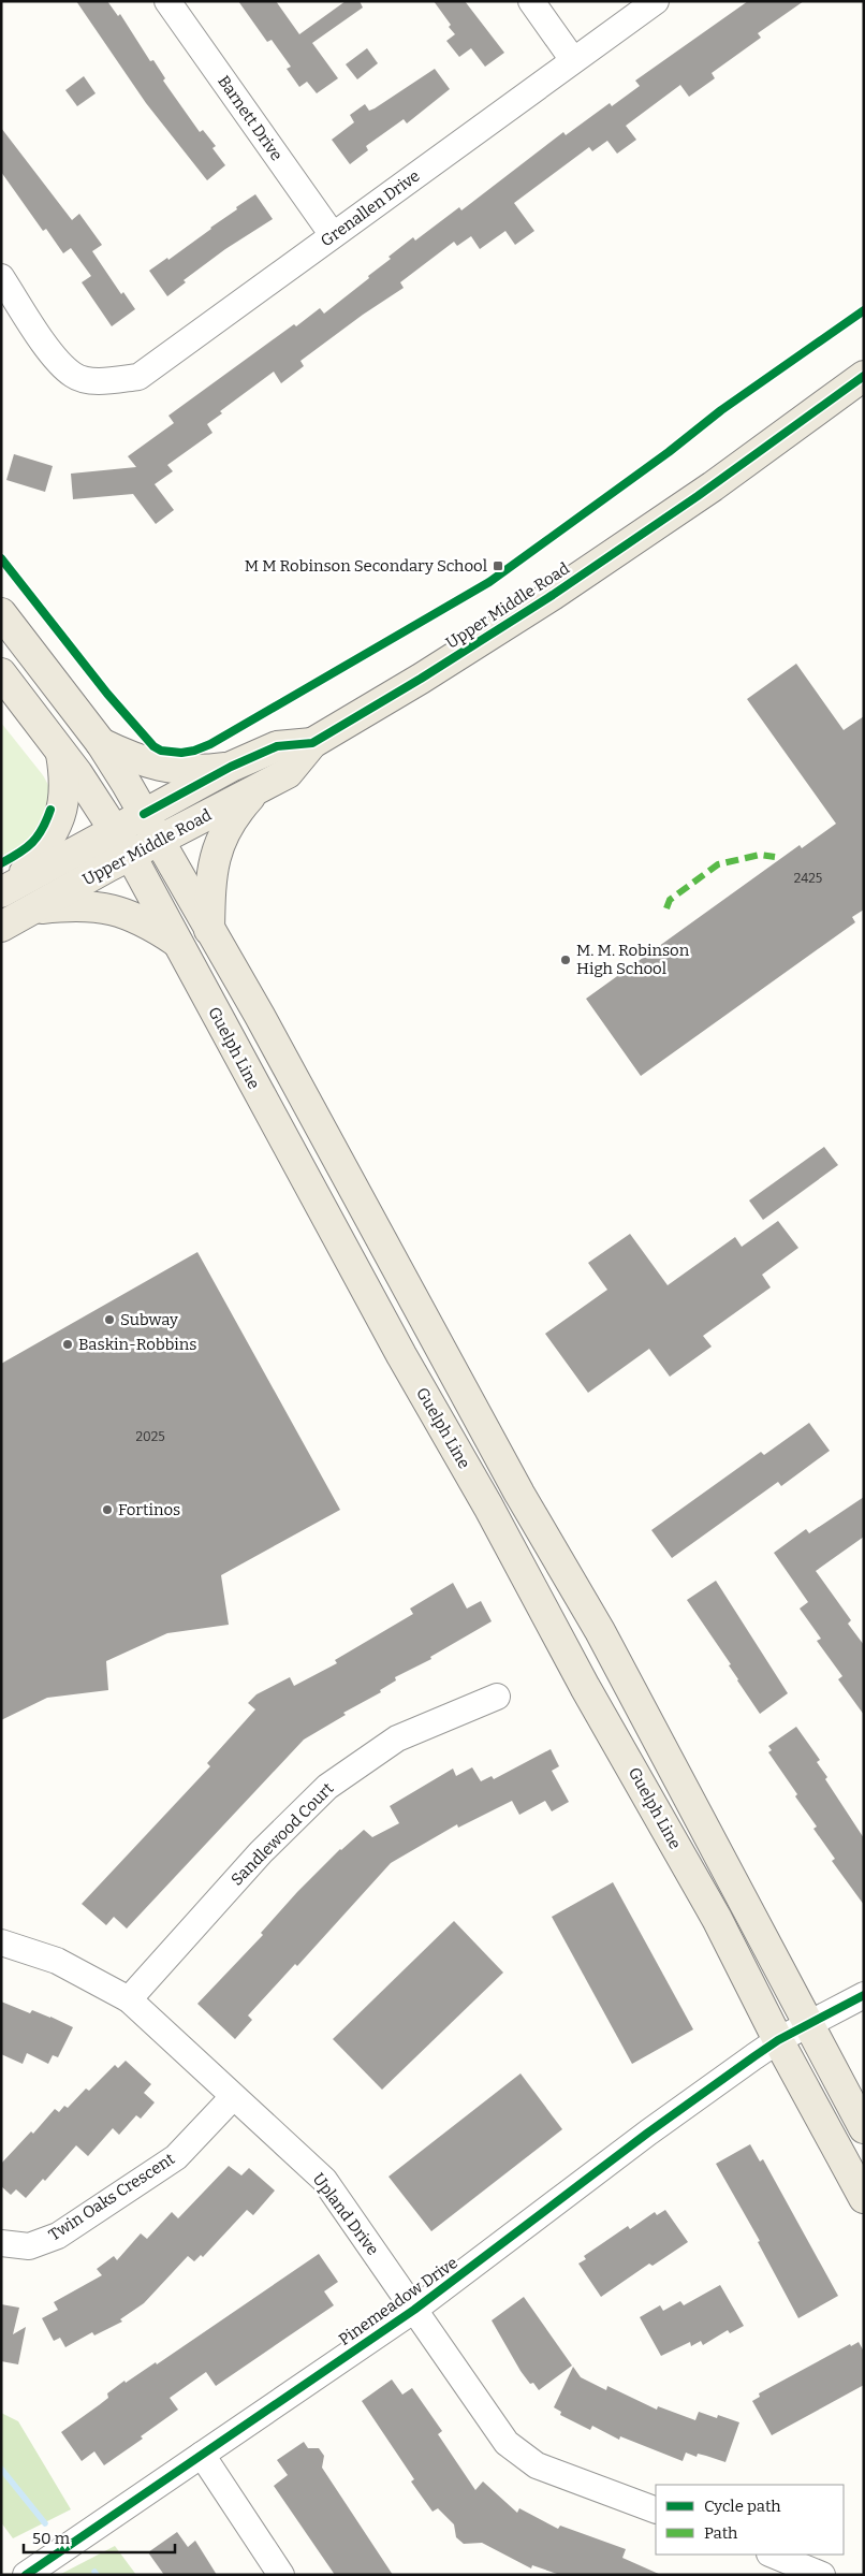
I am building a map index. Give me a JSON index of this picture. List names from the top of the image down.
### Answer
{
  "streets": {
    "main road": ["Upper Middle Road", "Guelph Line"],
    "street": [
      "Barnett Drive",
      "Grenallen Drive",
      "Sandlewood Court",
      "Twin Oaks Crescent",
      "Upland Drive",
      "Pinemeadow Drive"
    ]
  },
  "crossings": [
    ["Barnett Drive", "Grenallen Drive"],
    ["Upper Middle Road", "Guelph Line"],
    ["Guelph Line", "Pinemeadow Drive"],
    ["Sandlewood Court", "Upland Drive"],
    ["Twin Oaks Crescent", "Upland Drive"],
    ["Upland Drive", "Pinemeadow Drive"]
  ],
  "places": {
    "transit": ["M M Robinson Secondary School"],
    "other": [
      "M. M. Robinson High School",
      "Subway",
      "Baskin-Robbins",
      "Fortinos"
    ]
  },
  "house_numbers": ["2425", "2025"],
  "legend": ["Cycle path", "Path"],
  "scale_bar": "50 m"
}
